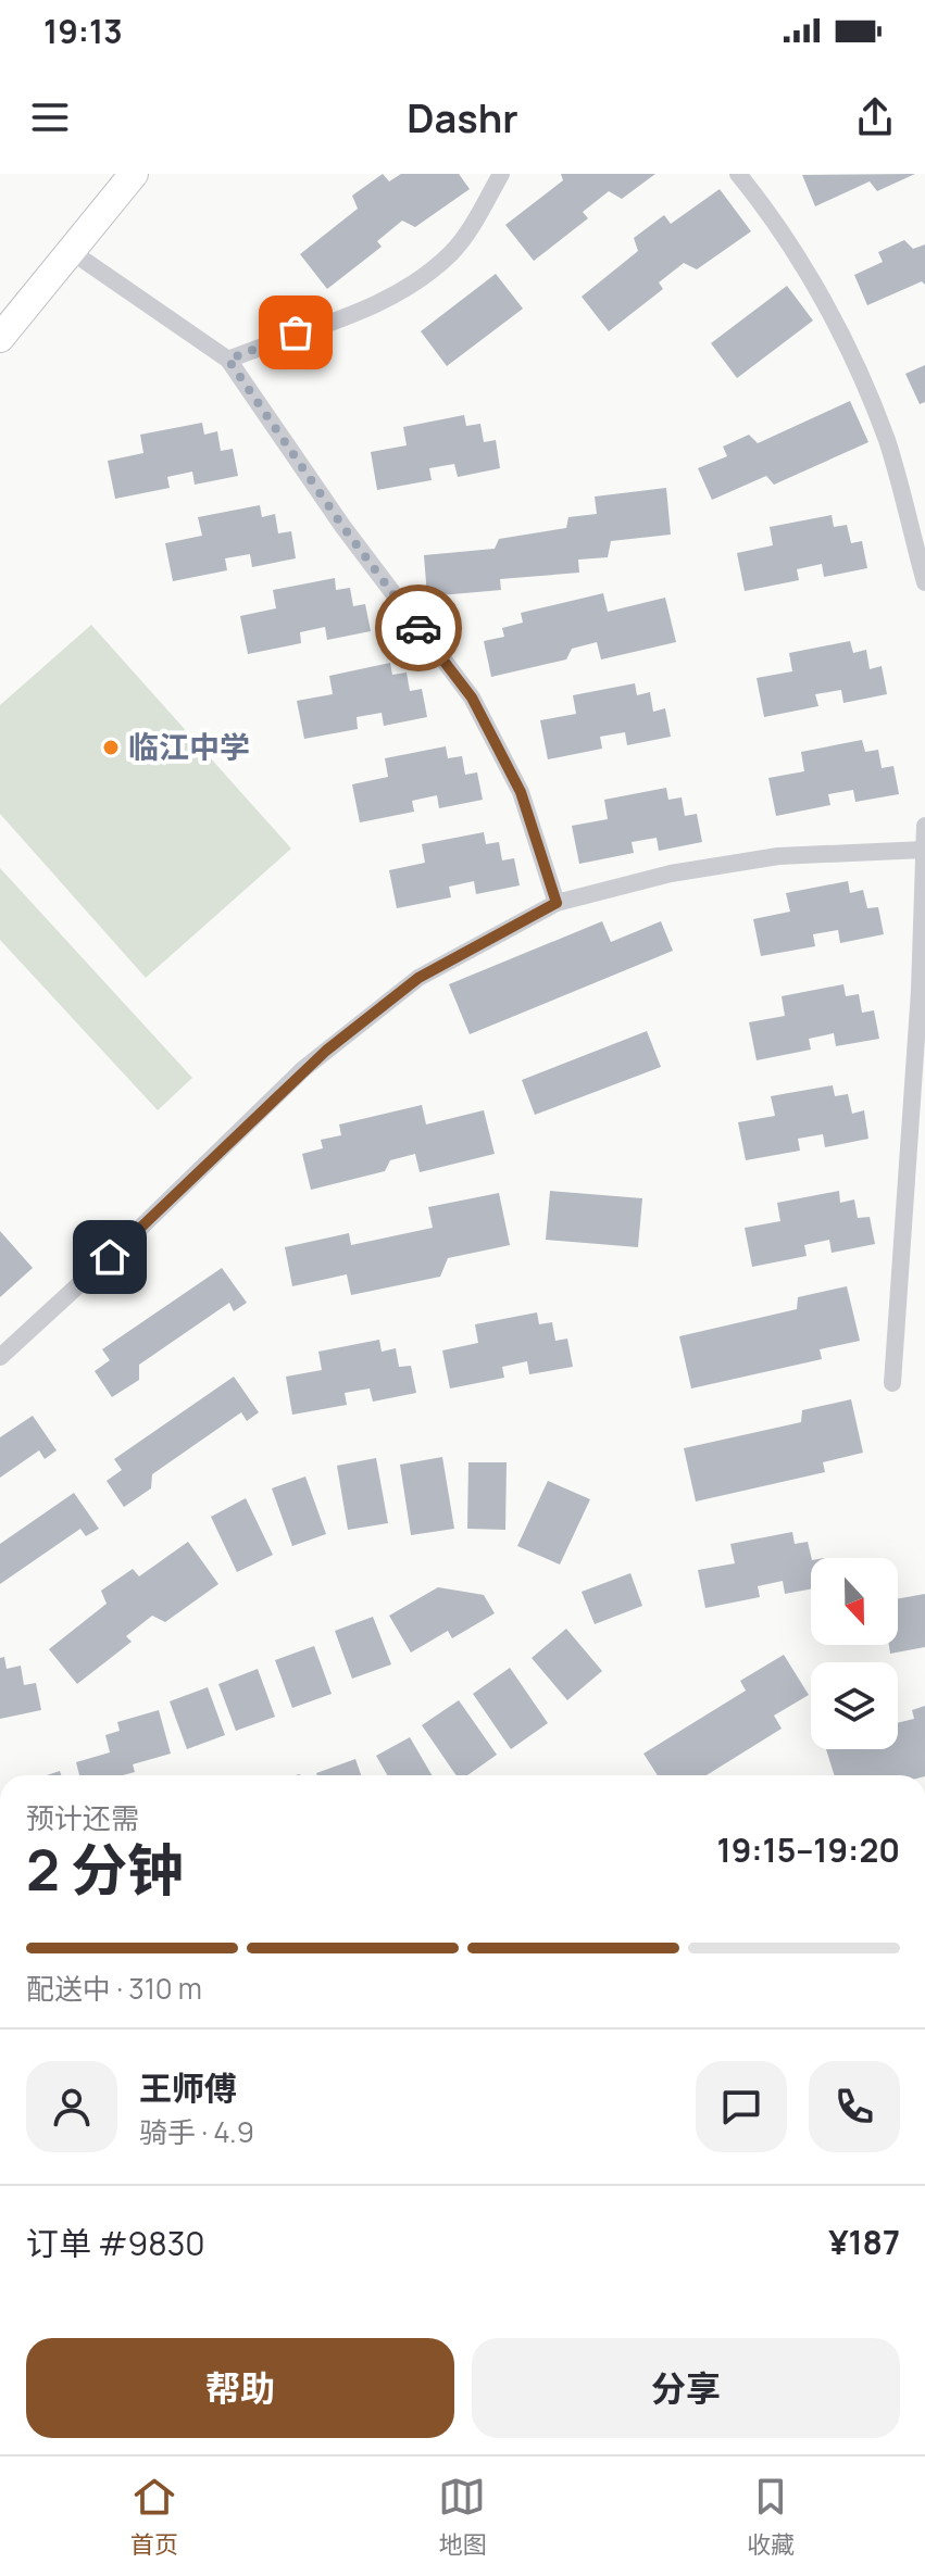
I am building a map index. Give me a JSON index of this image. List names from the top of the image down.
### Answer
{
  "places": ["临江中学"],
  "north": "bottom",
  "page": {
    "status": "19:13",
    "header": "Dashr",
    "heading": ["2 分钟", "预计还需", "19:15–19:20"],
    "panel": [
      "王师傅",
      "骑手 · 4.9",
      "订单 #9830",
      "¥187"
    ],
    "bar": "配送中 · 310 m",
    "buttons": ["帮助", "分享"],
    "tabs": ["首页", "地图", "收藏"]
  }
}
